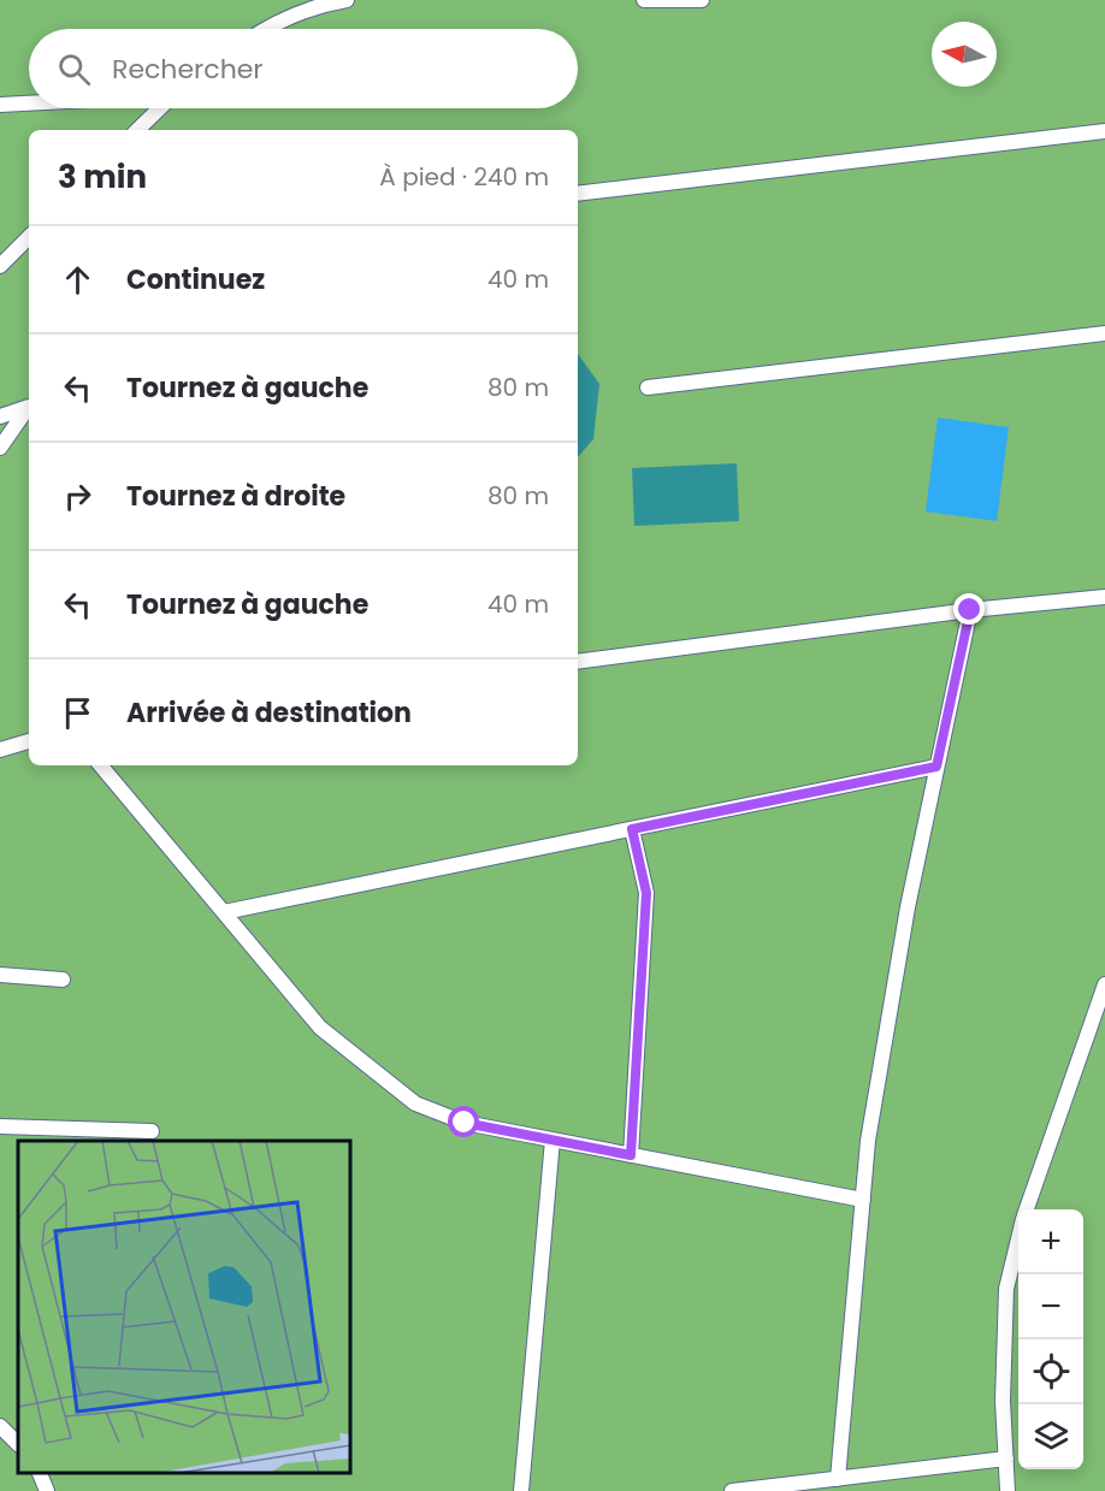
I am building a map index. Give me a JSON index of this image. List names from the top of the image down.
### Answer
{
  "north": "left",
  "page": {
    "search": "Rechercher",
    "heading": ["3 min", "À pied · 240 m"],
    "list": [
      ["Continuez", "40 m"],
      ["Tournez à gauche", "80 m"],
      ["Tournez à droite", "80 m"],
      ["Tournez à gauche", "40 m"],
      "Arrivée à destination"
    ],
    "map_buttons": ["+", "−"]
  }
}
